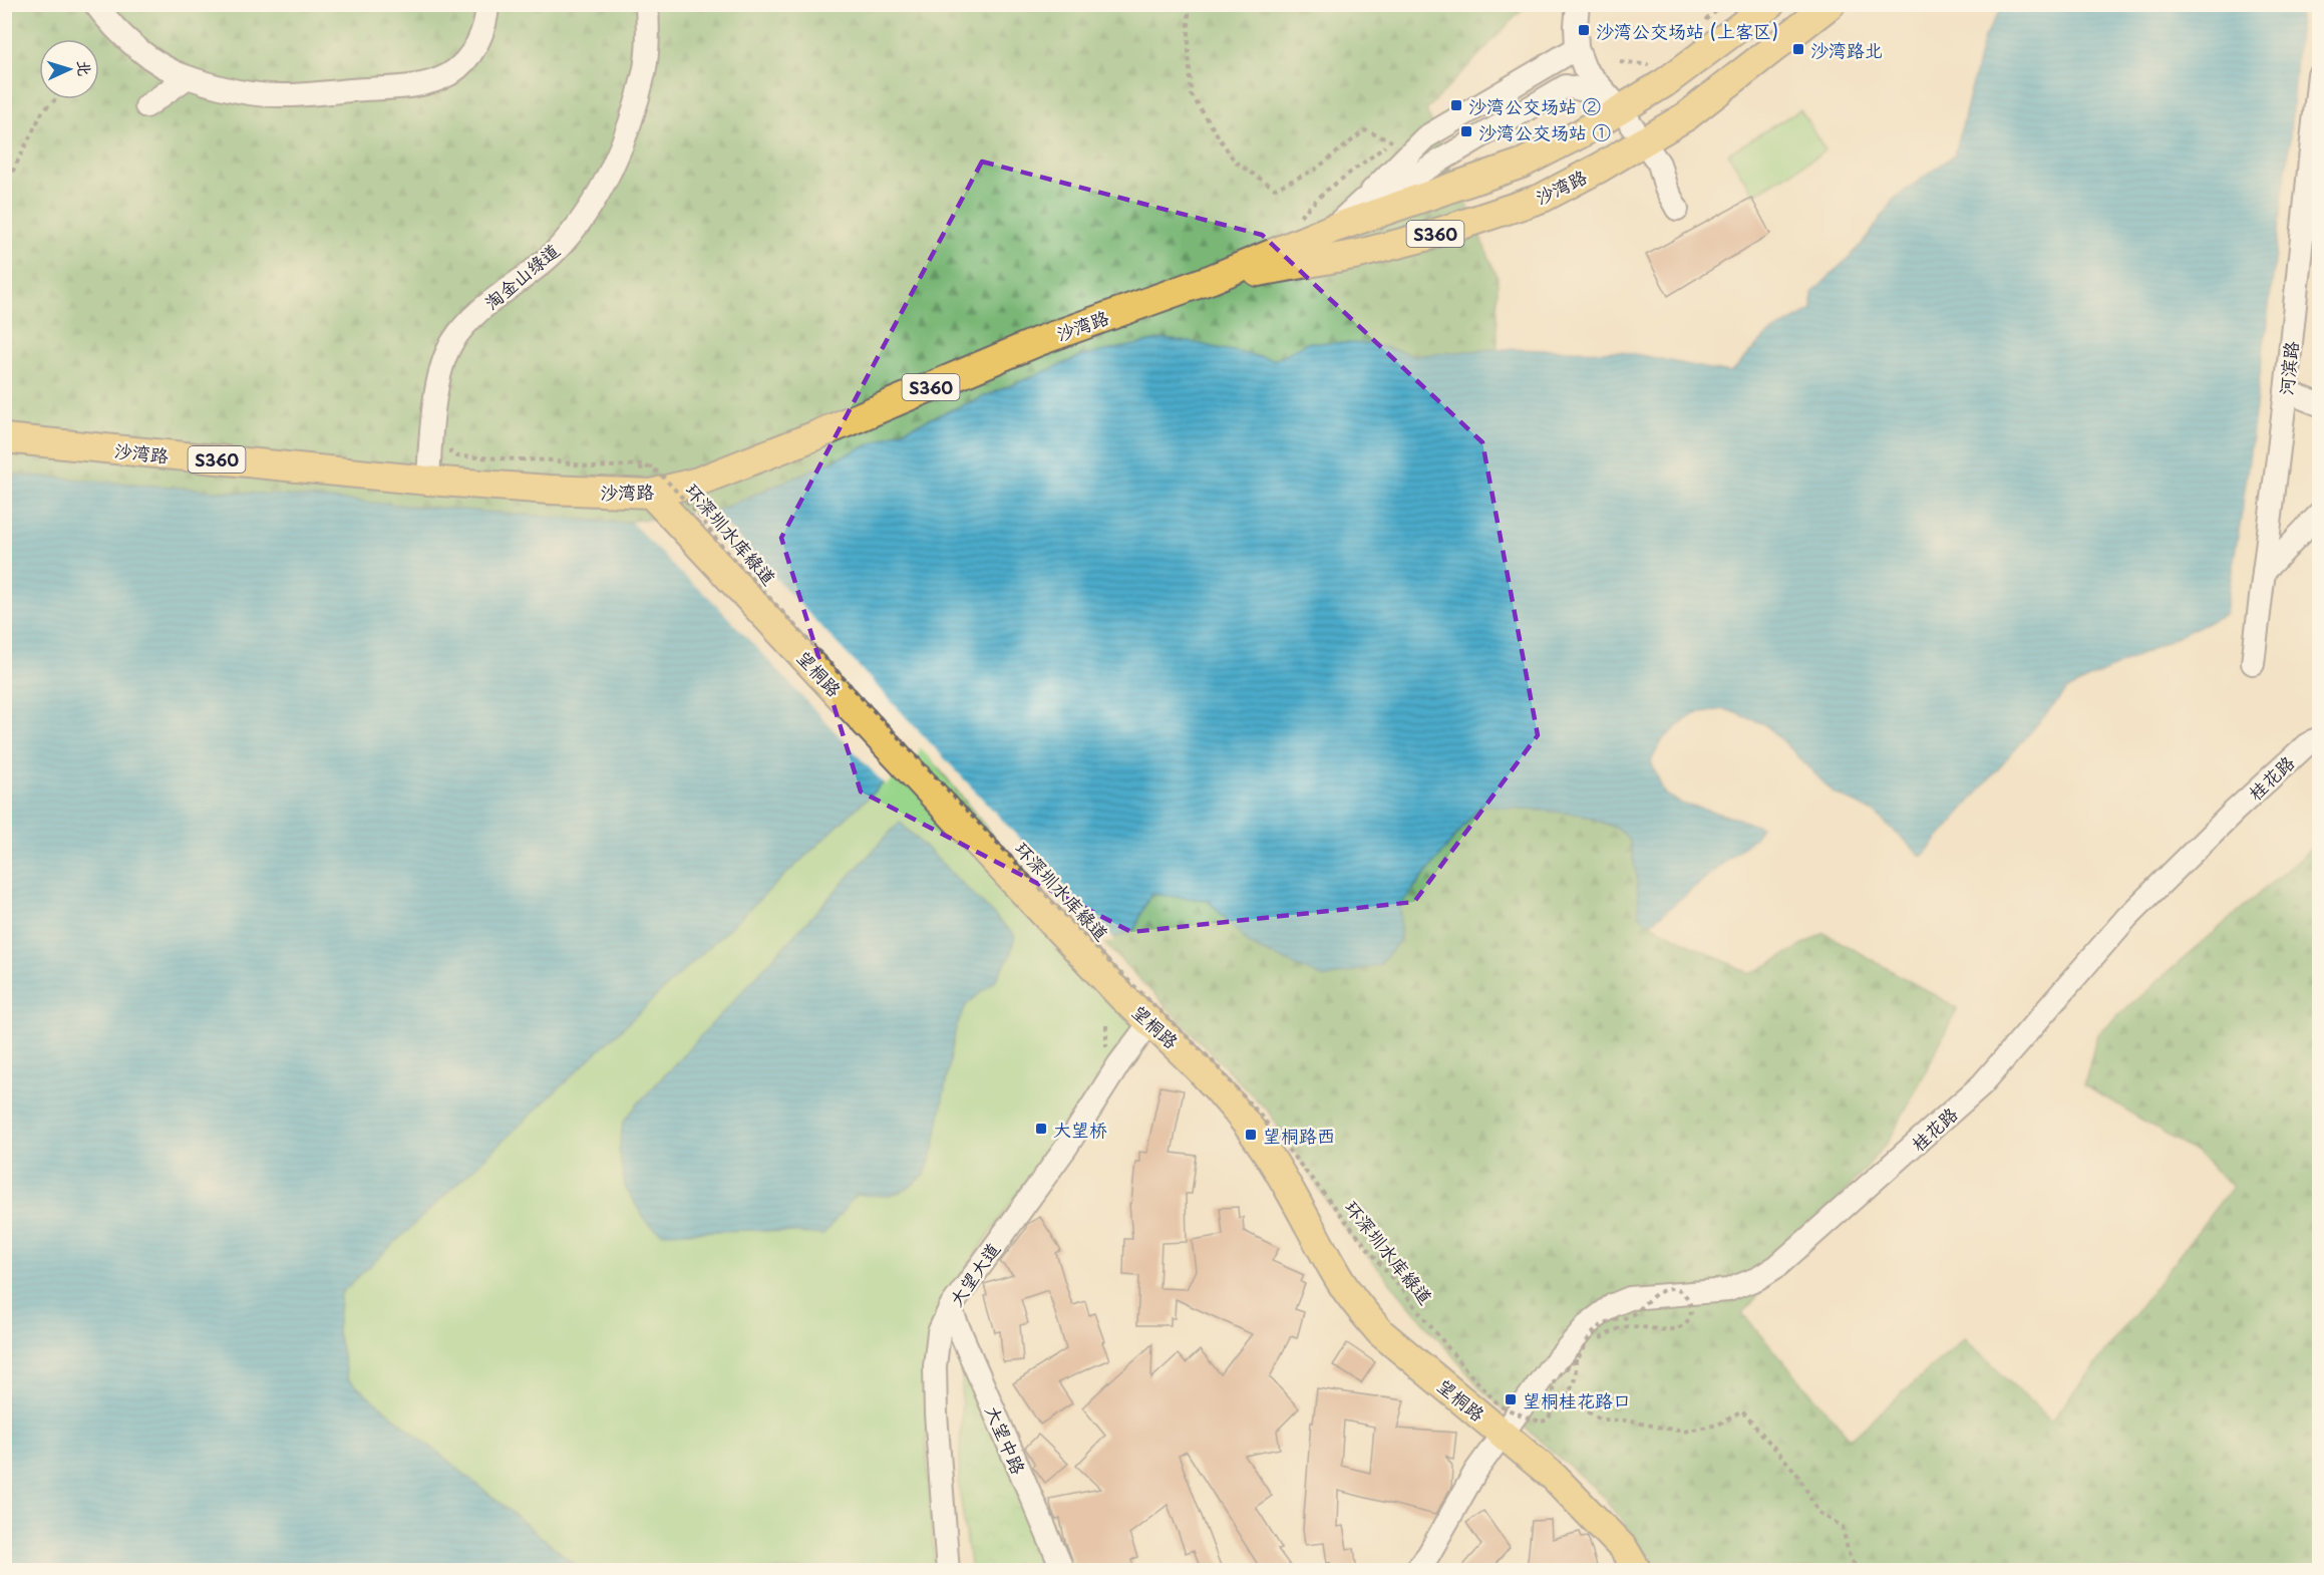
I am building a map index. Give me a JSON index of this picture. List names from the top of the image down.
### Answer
{
  "streets": {
    "main road": ["沙湾路", "S360", "望桐路"],
    "street": [
      "淘金山绿道",
      "河滨路",
      "桂花路",
      "大望大道",
      "大望中路"
    ],
    "path": ["环深圳水库緑道"]
  },
  "crossings": [
    ["沙湾路", "淘金山绿道"],
    ["沙湾路", "望桐路"],
    ["望桐路", "桂花路"],
    ["望桐路", "大望大道"],
    ["大望大道", "大望中路"]
  ],
  "places": {
    "transit": [
      "沙湾公交场站 (上客区)",
      "沙湾路北",
      "沙湾公交场站 ②",
      "沙湾公交场站 ①",
      "大望桥",
      "望桐路西",
      "望桐桂花路口"
    ]
  },
  "north": "right"
}
